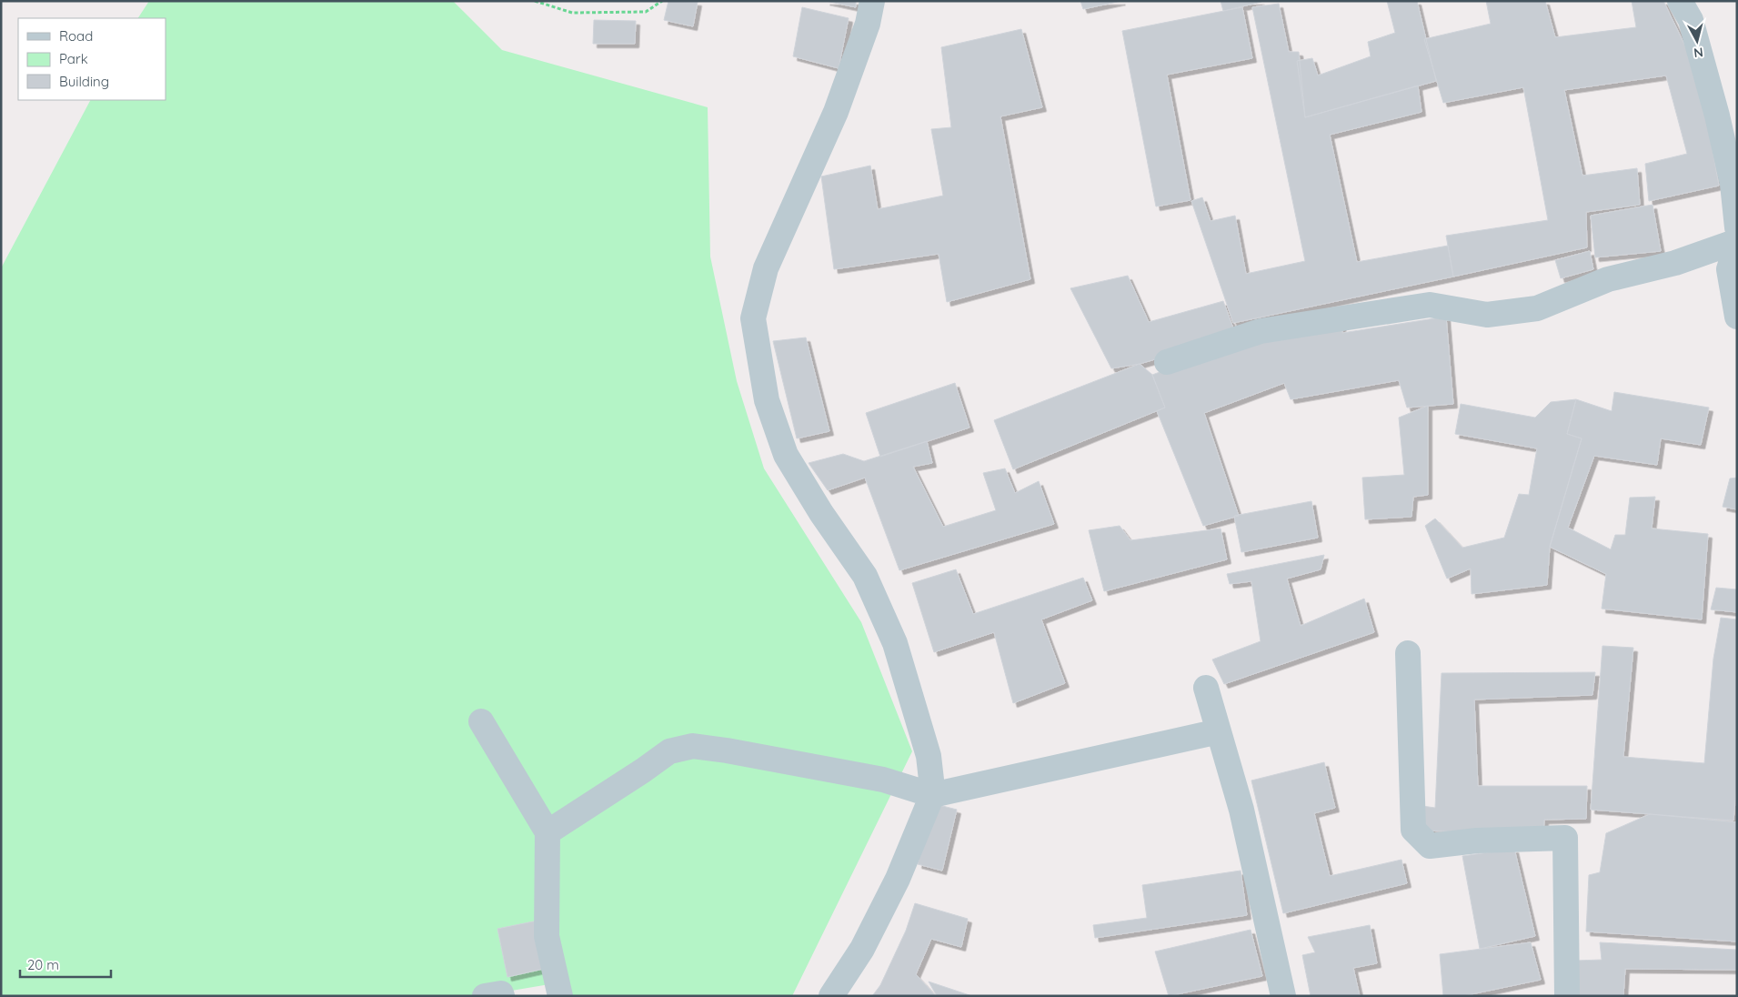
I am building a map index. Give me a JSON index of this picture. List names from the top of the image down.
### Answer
{
  "legend": ["Road", "Park", "Building"],
  "scale_bar": "20 m",
  "north": "bottom"
}
